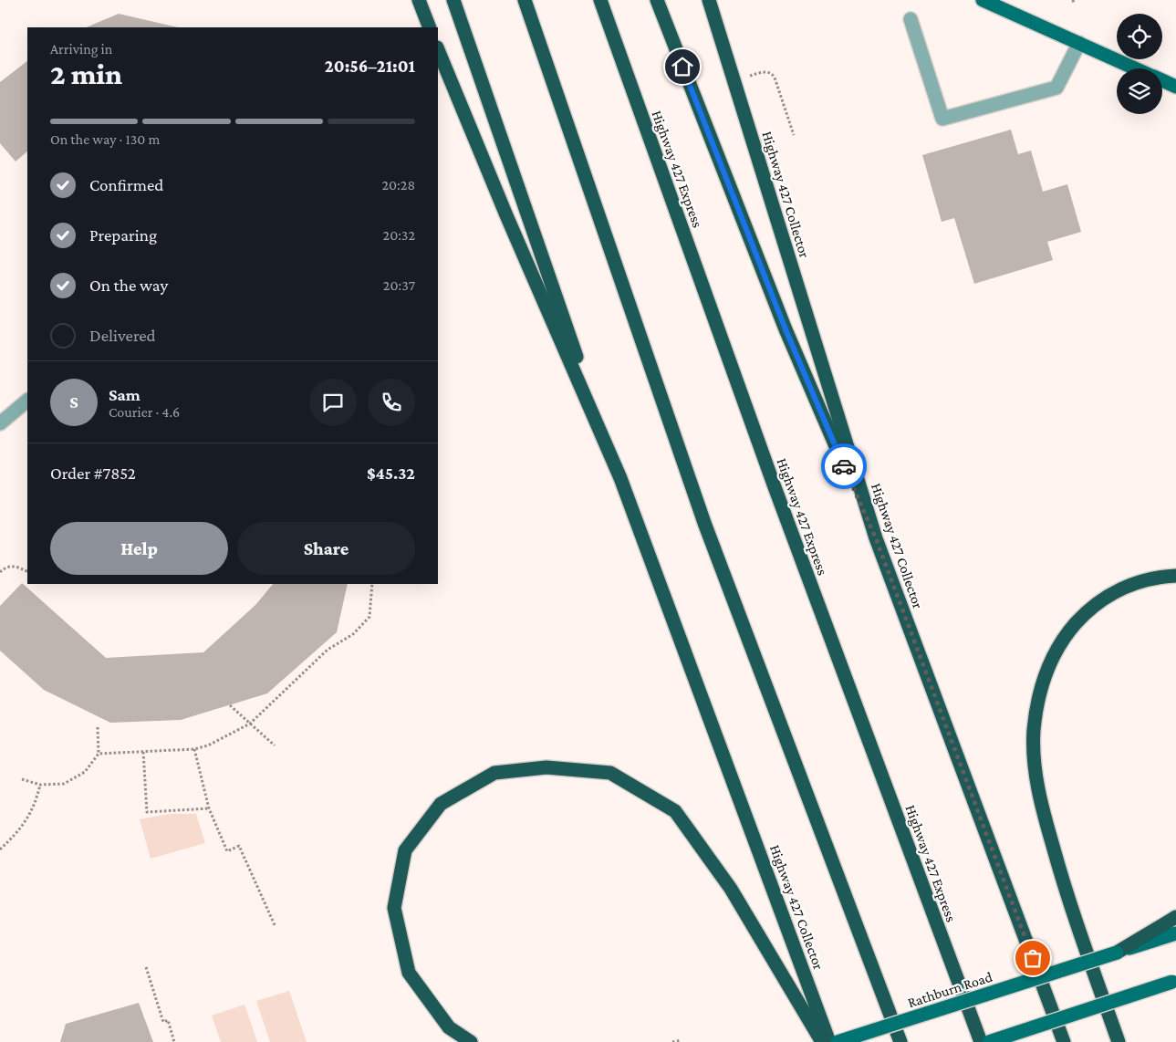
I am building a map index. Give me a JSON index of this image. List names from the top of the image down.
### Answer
{
  "streets": {
    "highway": ["Highway 427 Express", "Highway 427 Collector"],
    "main road": ["Rathburn Road"]
  },
  "page": {
    "heading": ["2 min", "Arriving in", "20:56–21:01"],
    "panel": [
      "Sam",
      "Courier · 4.6",
      "Order #7852",
      "$45.32"
    ],
    "bar": "On the way · 130 m",
    "list": [
      ["Confirmed", "20:28"],
      ["Preparing", "20:32"],
      ["On the way", "20:37"],
      "Delivered"
    ],
    "round": "S",
    "buttons": ["Help", "Share"]
  }
}
